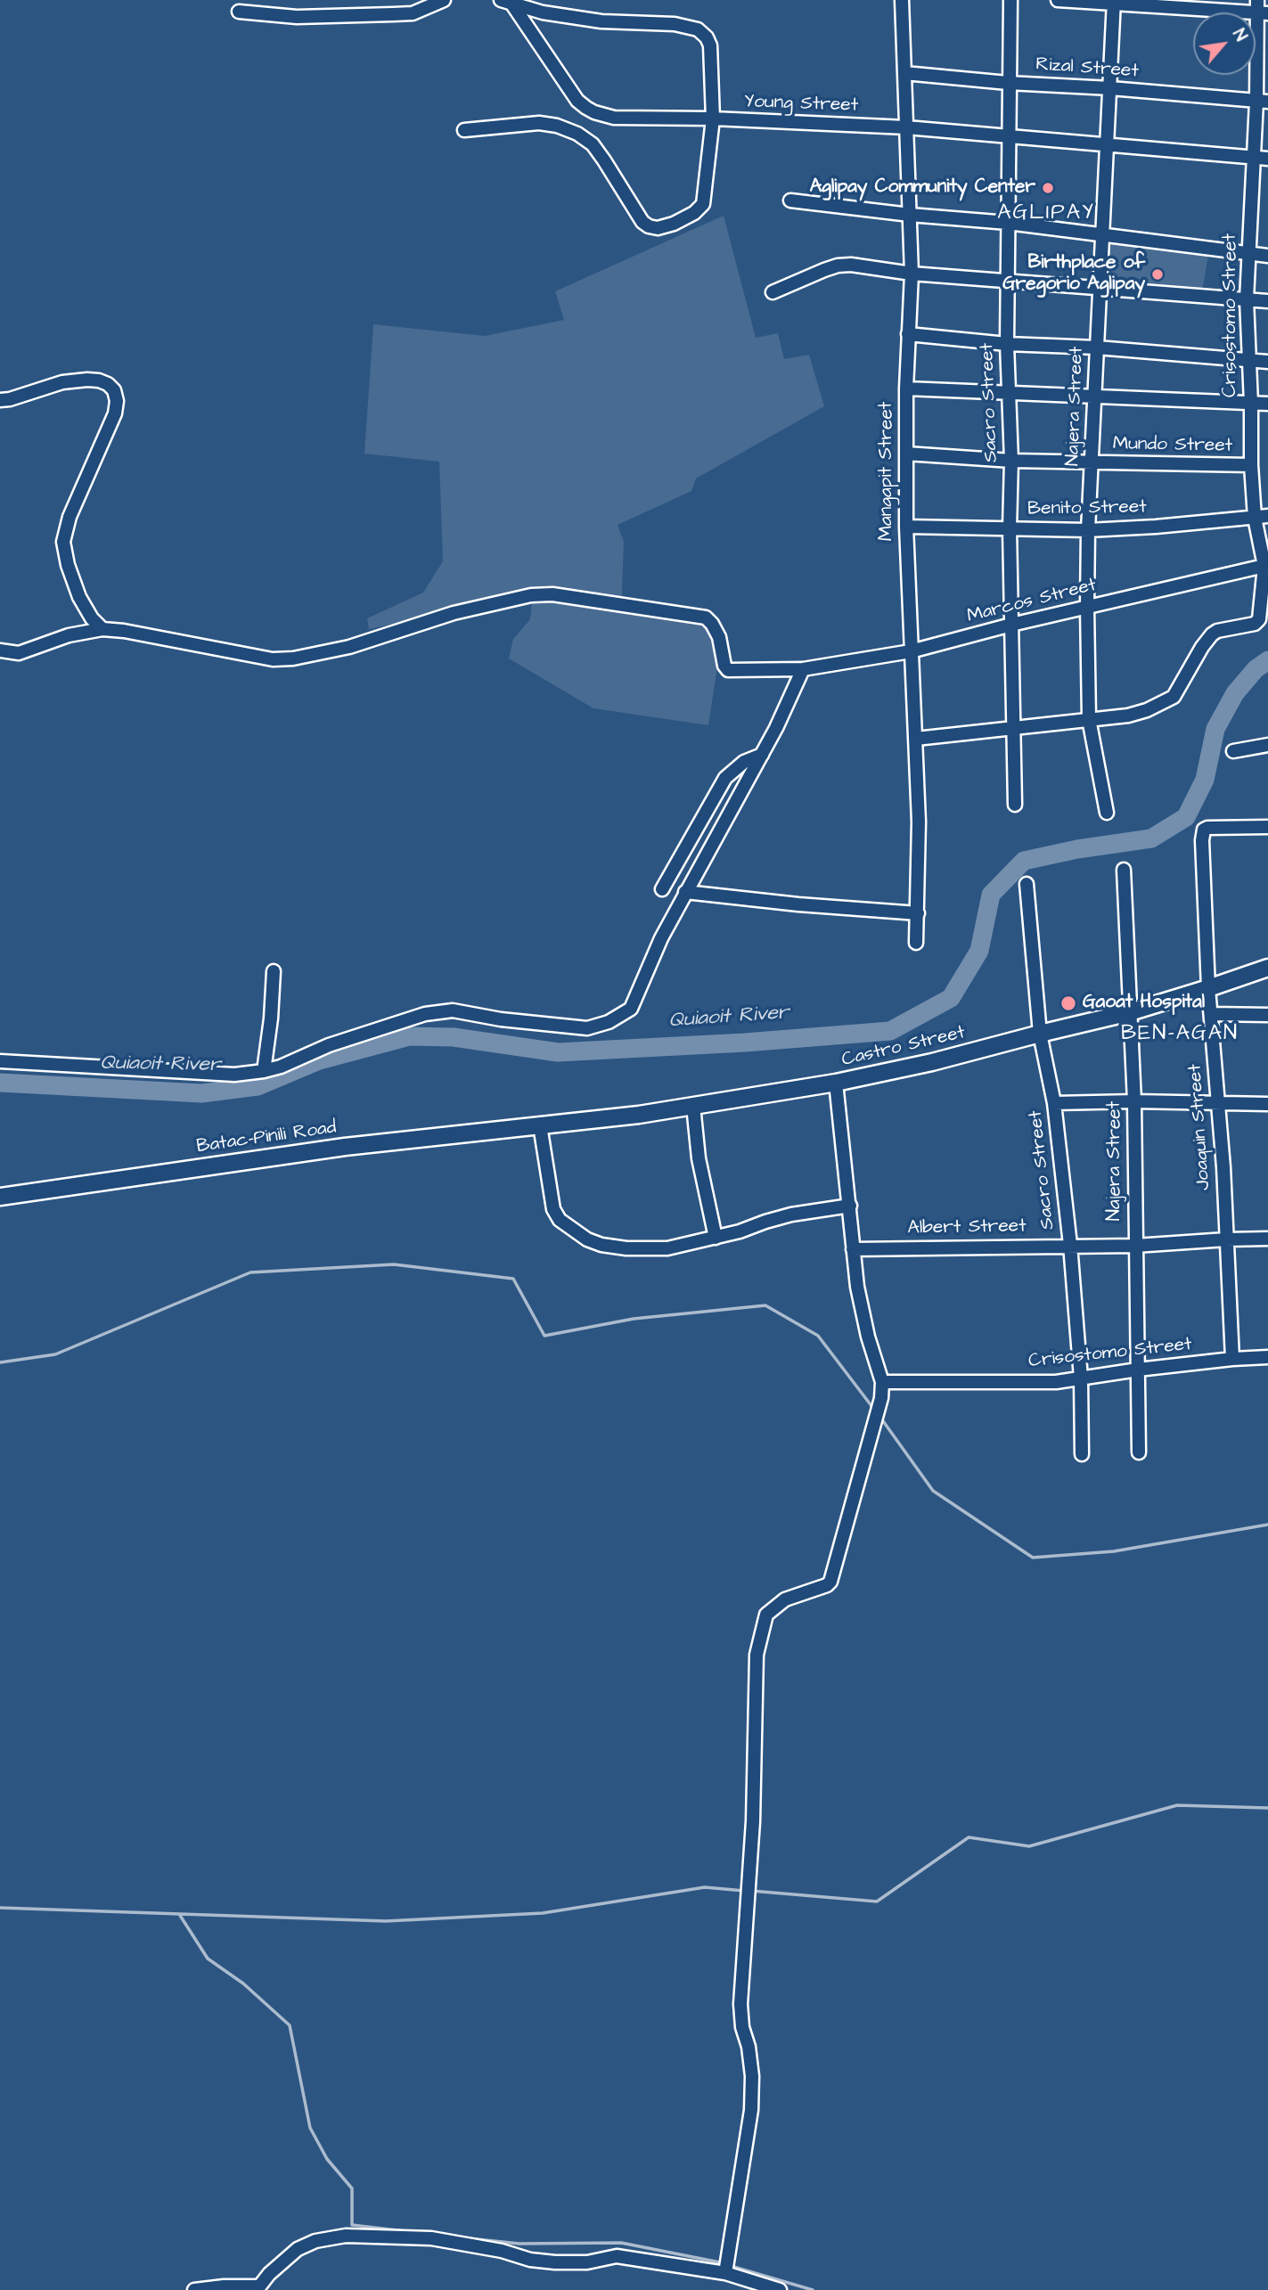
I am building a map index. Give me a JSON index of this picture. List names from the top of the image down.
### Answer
{
  "streets": {
    "main road": ["Castro Street", "Batac-Pinili Road"],
    "street": [
      "Rizal Street",
      "Young Street",
      "Crisostomo Street",
      "Sacro Street",
      "Najera Street",
      "Mundo Street",
      "Mangapit Street",
      "Benito Street",
      "Marcos Street",
      "Joaquin Street",
      "Albert Street"
    ]
  },
  "crossings": [
    ["Rizal Street", "Crisostomo Street"],
    ["Rizal Street", "Sacro Street"],
    ["Rizal Street", "Najera Street"],
    ["Rizal Street", "Mangapit Street"],
    ["Young Street", "Crisostomo Street"],
    ["Young Street", "Sacro Street"],
    ["Young Street", "Najera Street"],
    ["Young Street", "Mangapit Street"],
    ["Crisostomo Street", "Sacro Street"],
    ["Crisostomo Street", "Najera Street"],
    ["Crisostomo Street", "Mundo Street"],
    ["Crisostomo Street", "Benito Street"],
    ["Crisostomo Street", "Marcos Street"],
    ["Crisostomo Street", "Joaquin Street"],
    ["Sacro Street", "Mundo Street"],
    ["Sacro Street", "Benito Street"],
    ["Sacro Street", "Marcos Street"],
    ["Sacro Street", "Castro Street"],
    ["Sacro Street", "Albert Street"],
    ["Najera Street", "Mundo Street"],
    ["Najera Street", "Benito Street"],
    ["Najera Street", "Marcos Street"],
    ["Najera Street", "Castro Street"],
    ["Najera Street", "Albert Street"],
    ["Mundo Street", "Mangapit Street"],
    ["Mangapit Street", "Benito Street"],
    ["Mangapit Street", "Marcos Street"],
    ["Castro Street", "Joaquin Street"],
    ["Castro Street", "Batac-Pinili Road"],
    ["Joaquin Street", "Albert Street"]
  ],
  "districts": ["AGLIPAY", "BEN-AGAN"],
  "water": ["Quiaoit River"],
  "places": ["Aglipay Community Center", "Birthplace of Gregorio Aglipay", "Gaoat Hospital"],
  "north": "top right"
}
